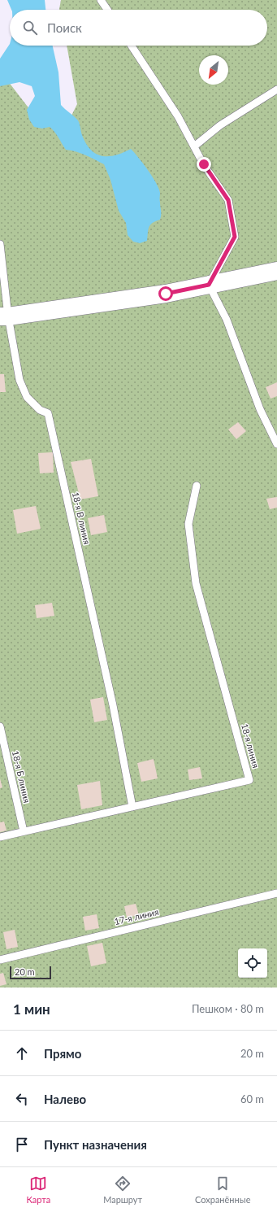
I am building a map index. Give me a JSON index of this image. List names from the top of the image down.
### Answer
{
  "streets": {
    "lane": [
      "18-я В линия",
      "18-я линия",
      "18-я Б линия",
      "17-я линия"
    ]
  },
  "crossings": [
    ["18-я В линия", "18-я линия"],
    ["18-я линия", "18-я Б линия"]
  ],
  "scale_bar": "20 m",
  "north": "bottom left",
  "page": {
    "search": "Поиск",
    "scale": "20 m",
    "heading": ["1 мин", "Пешком · 80 m"],
    "list": [
      ["Прямо", "20 m"],
      ["Налево", "60 m"],
      "Пункт назначения"
    ],
    "nav": ["Карта", "Маршрут", "Сохранённые"]
  }
}
